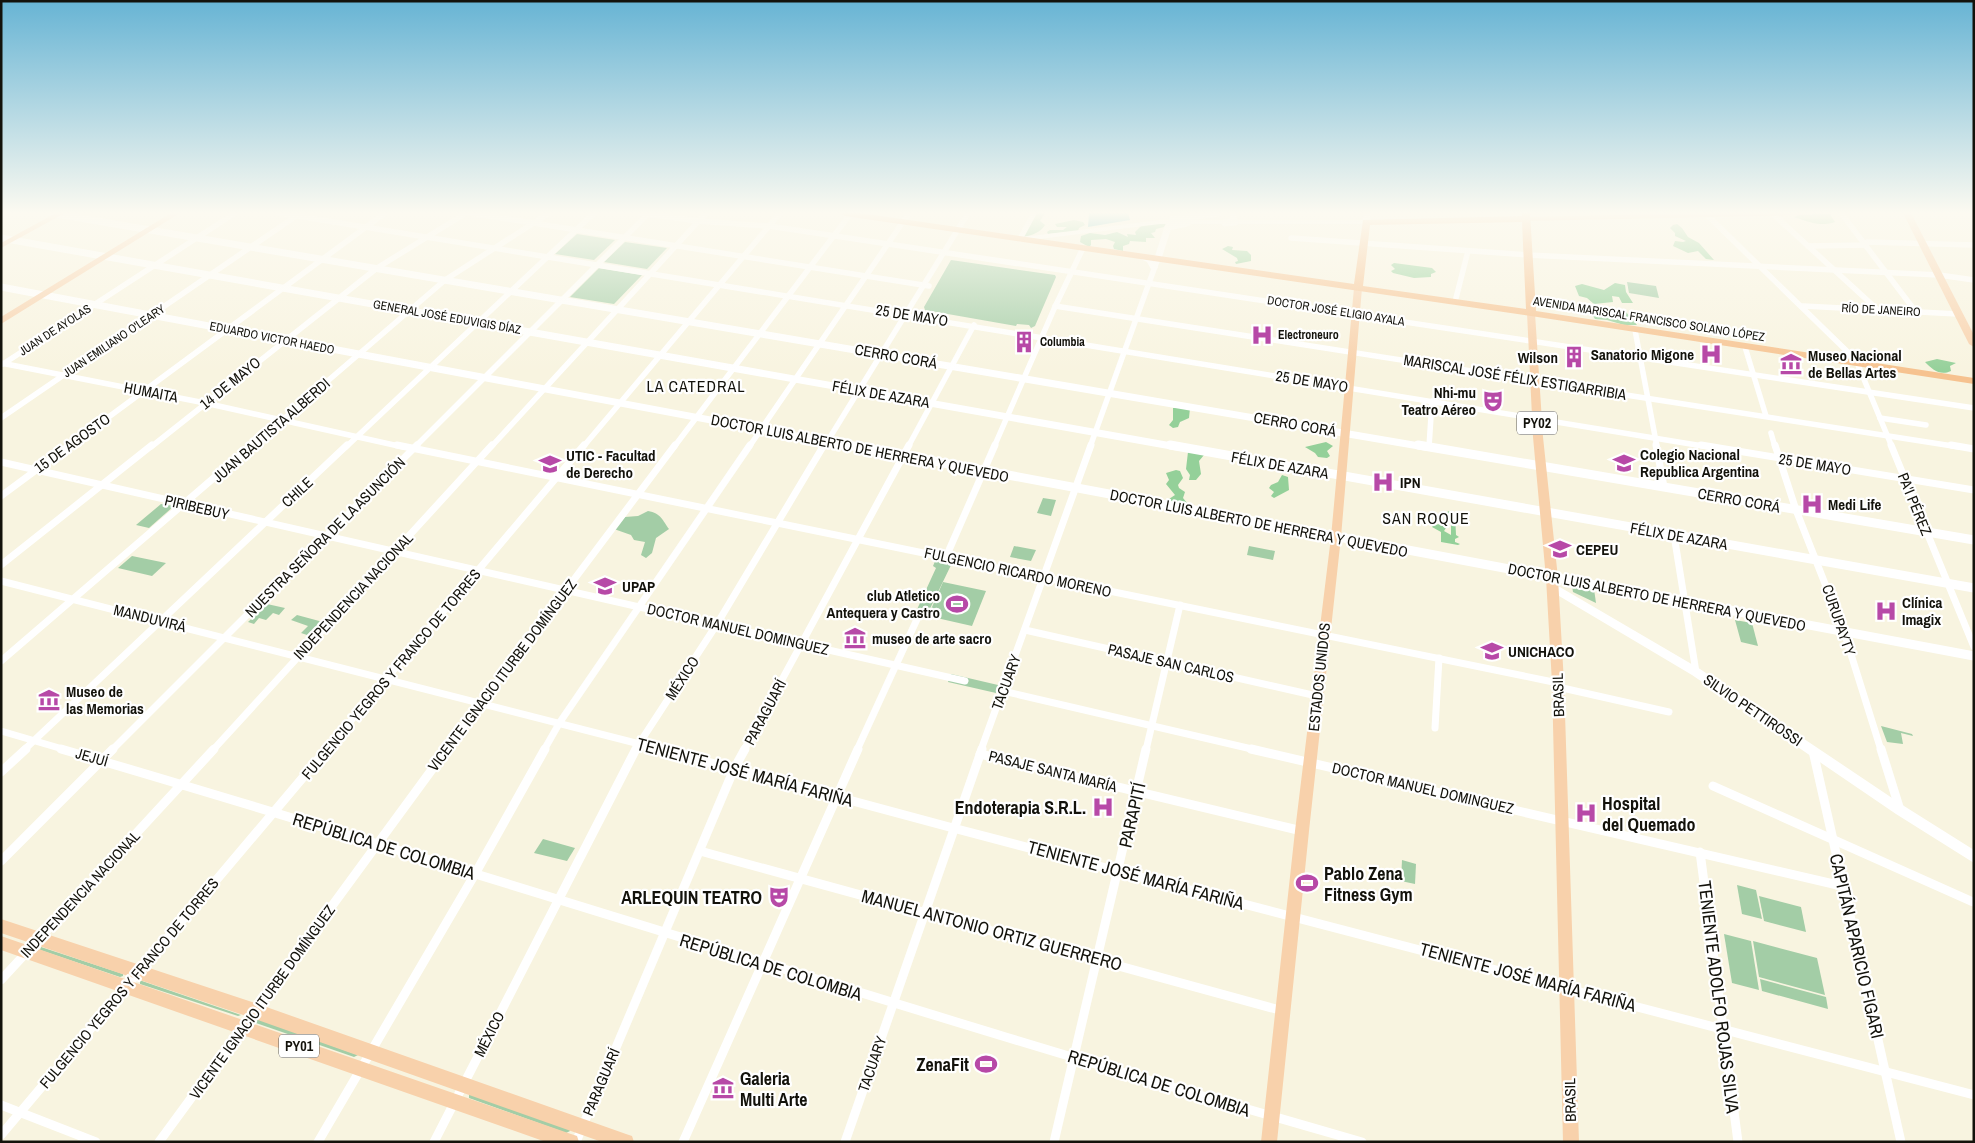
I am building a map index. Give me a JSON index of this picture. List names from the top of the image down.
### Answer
{
  "streets": {
    "highway": [
      "AVENIDA MARISCAL FRANCISCO SOLANO LÓPEZ",
      "PY02",
      "ESTADOS UNIDOS",
      "BRASIL"
    ],
    "main road": ["SILVIO PETTIROSSI", "PY01"],
    "street": [
      "RÍO DE JANEIRO",
      "DOCTOR JOSÉ ELIGIO AYALA",
      "25 DE MAYO",
      "GENERAL JOSÉ EDUVIGIS DÍAZ",
      "JUAN DE AYOLAS",
      "EDUARDO VICTOR HAEDO",
      "JUAN EMILIANO O'LEARY",
      "CERRO CORÁ",
      "MARISCAL JOSÉ FÉLIX ESTIGARRIBIA",
      "14 DE MAYO",
      "HUMAITA",
      "FÉLIX DE AZARA",
      "JUAN BAUTISTA ALBERDI",
      "15 DE AGOSTO",
      "DOCTOR LUIS ALBERTO DE HERRERA Y QUEVEDO",
      "CHILE",
      "PA'I PÉREZ",
      "PIRIBEBUY",
      "NUESTRA SEÑORA DE LA ASUNCIÓN",
      "FULGENCIO RICARDO MORENO",
      "INDEPENDENCIA NACIONAL",
      "MANDUVIRÁ",
      "CURUPAYTY",
      "DOCTOR MANUEL DOMINGUEZ",
      "PASAJE SAN CARLOS",
      "FULGENCIO YEGROS Y FRANCO DE TORRES",
      "VICENTE IGNACIO ITURBE DOMÍNGUEZ",
      "MÉXICO",
      "TACUARY",
      "PARAGUARÍ",
      "JEJUÍ",
      "PASAJE SANTA MARÍA",
      "TENIENTE JOSÉ MARÍA FARIÑA",
      "PARAPITÍ",
      "REPÚBLICA DE COLOMBIA",
      "MANUEL ANTONIO ORTIZ GUERRERO",
      "CAPITÁN APARICIO FIGARI",
      "TENIENTE ADOLFO ROJAS SILVA"
    ]
  },
  "crossings": [
    ["DOCTOR JOSÉ ELIGIO AYALA", "PA'I PÉREZ"],
    ["DOCTOR JOSÉ ELIGIO AYALA", "ESTADOS UNIDOS"],
    ["DOCTOR JOSÉ ELIGIO AYALA", "TACUARY"],
    ["DOCTOR JOSÉ ELIGIO AYALA", "BRASIL"],
    ["25 DE MAYO", "PA'I PÉREZ"],
    ["25 DE MAYO", "INDEPENDENCIA NACIONAL"],
    ["25 DE MAYO", "CURUPAYTY"],
    ["25 DE MAYO", "FULGENCIO YEGROS Y FRANCO DE TORRES"],
    ["25 DE MAYO", "VICENTE IGNACIO ITURBE DOMÍNGUEZ"],
    ["25 DE MAYO", "ESTADOS UNIDOS"],
    ["25 DE MAYO", "MÉXICO"],
    ["25 DE MAYO", "TACUARY"],
    ["25 DE MAYO", "BRASIL"],
    ["25 DE MAYO", "PARAGUARÍ"],
    ["GENERAL JOSÉ EDUVIGIS DÍAZ", "JUAN EMILIANO O'LEARY"],
    ["GENERAL JOSÉ EDUVIGIS DÍAZ", "14 DE MAYO"],
    ["GENERAL JOSÉ EDUVIGIS DÍAZ", "FÉLIX DE AZARA"],
    ["GENERAL JOSÉ EDUVIGIS DÍAZ", "JUAN BAUTISTA ALBERDI"],
    ["GENERAL JOSÉ EDUVIGIS DÍAZ", "15 DE AGOSTO"],
    ["GENERAL JOSÉ EDUVIGIS DÍAZ", "CHILE"],
    ["GENERAL JOSÉ EDUVIGIS DÍAZ", "NUESTRA SEÑORA DE LA ASUNCIÓN"],
    ["GENERAL JOSÉ EDUVIGIS DÍAZ", "INDEPENDENCIA NACIONAL"],
    ["AVENIDA MARISCAL FRANCISCO SOLANO LÓPEZ", "PA'I PÉREZ"],
    ["AVENIDA MARISCAL FRANCISCO SOLANO LÓPEZ", "ESTADOS UNIDOS"],
    ["AVENIDA MARISCAL FRANCISCO SOLANO LÓPEZ", "BRASIL"],
    ["JUAN DE AYOLAS", "EDUARDO VICTOR HAEDO"],
    ["JUAN DE AYOLAS", "HUMAITA"],
    ["EDUARDO VICTOR HAEDO", "JUAN EMILIANO O'LEARY"],
    ["EDUARDO VICTOR HAEDO", "14 DE MAYO"],
    ["EDUARDO VICTOR HAEDO", "JUAN BAUTISTA ALBERDI"],
    ["EDUARDO VICTOR HAEDO", "15 DE AGOSTO"],
    ["EDUARDO VICTOR HAEDO", "DOCTOR LUIS ALBERTO DE HERRERA Y QUEVEDO"],
    ["EDUARDO VICTOR HAEDO", "CHILE"],
    ["EDUARDO VICTOR HAEDO", "NUESTRA SEÑORA DE LA ASUNCIÓN"],
    ["EDUARDO VICTOR HAEDO", "INDEPENDENCIA NACIONAL"],
    ["JUAN EMILIANO O'LEARY", "HUMAITA"],
    ["CERRO CORÁ", "14 DE MAYO"],
    ["CERRO CORÁ", "JUAN BAUTISTA ALBERDI"],
    ["CERRO CORÁ", "CHILE"],
    ["CERRO CORÁ", "PA'I PÉREZ"],
    ["CERRO CORÁ", "NUESTRA SEÑORA DE LA ASUNCIÓN"],
    ["CERRO CORÁ", "INDEPENDENCIA NACIONAL"],
    ["CERRO CORÁ", "CURUPAYTY"],
    ["CERRO CORÁ", "FULGENCIO YEGROS Y FRANCO DE TORRES"],
    ["CERRO CORÁ", "VICENTE IGNACIO ITURBE DOMÍNGUEZ"],
    ["CERRO CORÁ", "ESTADOS UNIDOS"],
    ["CERRO CORÁ", "MÉXICO"],
    ["CERRO CORÁ", "TACUARY"],
    ["CERRO CORÁ", "BRASIL"],
    ["CERRO CORÁ", "PARAGUARÍ"],
    ["MARISCAL JOSÉ FÉLIX ESTIGARRIBIA", "PA'I PÉREZ"],
    ["MARISCAL JOSÉ FÉLIX ESTIGARRIBIA", "ESTADOS UNIDOS"],
    ["MARISCAL JOSÉ FÉLIX ESTIGARRIBIA", "TACUARY"],
    ["MARISCAL JOSÉ FÉLIX ESTIGARRIBIA", "BRASIL"],
    ["14 DE MAYO", "HUMAITA"],
    ["14 DE MAYO", "PIRIBEBUY"],
    ["HUMAITA", "JUAN BAUTISTA ALBERDI"],
    ["HUMAITA", "15 DE AGOSTO"],
    ["HUMAITA", "CHILE"],
    ["HUMAITA", "NUESTRA SEÑORA DE LA ASUNCIÓN"],
    ["HUMAITA", "FULGENCIO RICARDO MORENO"],
    ["HUMAITA", "INDEPENDENCIA NACIONAL"],
    ["FÉLIX DE AZARA", "PA'I PÉREZ"],
    ["FÉLIX DE AZARA", "INDEPENDENCIA NACIONAL"],
    ["FÉLIX DE AZARA", "CURUPAYTY"],
    ["FÉLIX DE AZARA", "FULGENCIO YEGROS Y FRANCO DE TORRES"],
    ["FÉLIX DE AZARA", "VICENTE IGNACIO ITURBE DOMÍNGUEZ"],
    ["FÉLIX DE AZARA", "ESTADOS UNIDOS"],
    ["FÉLIX DE AZARA", "MÉXICO"],
    ["FÉLIX DE AZARA", "TACUARY"],
    ["FÉLIX DE AZARA", "BRASIL"],
    ["FÉLIX DE AZARA", "PARAGUARÍ"],
    ["JUAN BAUTISTA ALBERDI", "PIRIBEBUY"],
    ["JUAN BAUTISTA ALBERDI", "MANDUVIRÁ"],
    ["15 DE AGOSTO", "PIRIBEBUY"],
    ["DOCTOR LUIS ALBERTO DE HERRERA Y QUEVEDO", "INDEPENDENCIA NACIONAL"],
    ["DOCTOR LUIS ALBERTO DE HERRERA Y QUEVEDO", "CURUPAYTY"],
    ["DOCTOR LUIS ALBERTO DE HERRERA Y QUEVEDO", "FULGENCIO YEGROS Y FRANCO DE TORRES"],
    ["DOCTOR LUIS ALBERTO DE HERRERA Y QUEVEDO", "VICENTE IGNACIO ITURBE DOMÍNGUEZ"],
    ["DOCTOR LUIS ALBERTO DE HERRERA Y QUEVEDO", "ESTADOS UNIDOS"],
    ["DOCTOR LUIS ALBERTO DE HERRERA Y QUEVEDO", "MÉXICO"],
    ["DOCTOR LUIS ALBERTO DE HERRERA Y QUEVEDO", "TACUARY"],
    ["DOCTOR LUIS ALBERTO DE HERRERA Y QUEVEDO", "BRASIL"],
    ["DOCTOR LUIS ALBERTO DE HERRERA Y QUEVEDO", "SILVIO PETTIROSSI"],
    ["DOCTOR LUIS ALBERTO DE HERRERA Y QUEVEDO", "PARAGUARÍ"],
    ["CHILE", "PIRIBEBUY"],
    ["CHILE", "MANDUVIRÁ"],
    ["CHILE", "JEJUÍ"],
    ["PIRIBEBUY", "NUESTRA SEÑORA DE LA ASUNCIÓN"],
    ["PIRIBEBUY", "INDEPENDENCIA NACIONAL"],
    ["PIRIBEBUY", "DOCTOR MANUEL DOMINGUEZ"],
    ["NUESTRA SEÑORA DE LA ASUNCIÓN", "MANDUVIRÁ"],
    ["NUESTRA SEÑORA DE LA ASUNCIÓN", "JEJUÍ"],
    ["FULGENCIO RICARDO MORENO", "INDEPENDENCIA NACIONAL"],
    ["FULGENCIO RICARDO MORENO", "FULGENCIO YEGROS Y FRANCO DE TORRES"],
    ["FULGENCIO RICARDO MORENO", "VICENTE IGNACIO ITURBE DOMÍNGUEZ"],
    ["FULGENCIO RICARDO MORENO", "ESTADOS UNIDOS"],
    ["FULGENCIO RICARDO MORENO", "MÉXICO"],
    ["FULGENCIO RICARDO MORENO", "TACUARY"],
    ["FULGENCIO RICARDO MORENO", "BRASIL"],
    ["FULGENCIO RICARDO MORENO", "PARAGUARÍ"],
    ["FULGENCIO RICARDO MORENO", "PARAPITÍ"],
    ["INDEPENDENCIA NACIONAL", "MANDUVIRÁ"],
    ["INDEPENDENCIA NACIONAL", "DOCTOR MANUEL DOMINGUEZ"],
    ["INDEPENDENCIA NACIONAL", "JEJUÍ"],
    ["INDEPENDENCIA NACIONAL", "TENIENTE JOSÉ MARÍA FARIÑA"],
    ["INDEPENDENCIA NACIONAL", "REPÚBLICA DE COLOMBIA"],
    ["INDEPENDENCIA NACIONAL", "PY01"],
    ["MANDUVIRÁ", "TENIENTE JOSÉ MARÍA FARIÑA"],
    ["CURUPAYTY", "SILVIO PETTIROSSI"],
    ["DOCTOR MANUEL DOMINGUEZ", "FULGENCIO YEGROS Y FRANCO DE TORRES"],
    ["DOCTOR MANUEL DOMINGUEZ", "VICENTE IGNACIO ITURBE DOMÍNGUEZ"],
    ["DOCTOR MANUEL DOMINGUEZ", "ESTADOS UNIDOS"],
    ["DOCTOR MANUEL DOMINGUEZ", "MÉXICO"],
    ["DOCTOR MANUEL DOMINGUEZ", "TACUARY"],
    ["DOCTOR MANUEL DOMINGUEZ", "BRASIL"],
    ["DOCTOR MANUEL DOMINGUEZ", "PARAGUARÍ"],
    ["DOCTOR MANUEL DOMINGUEZ", "PARAPITÍ"],
    ["DOCTOR MANUEL DOMINGUEZ", "CAPITÁN APARICIO FIGARI"],
    ["DOCTOR MANUEL DOMINGUEZ", "TENIENTE ADOLFO ROJAS SILVA"],
    ["PASAJE SAN CARLOS", "ESTADOS UNIDOS"],
    ["PASAJE SAN CARLOS", "TACUARY"],
    ["PASAJE SAN CARLOS", "PARAPITÍ"],
    ["FULGENCIO YEGROS Y FRANCO DE TORRES", "TENIENTE JOSÉ MARÍA FARIÑA"],
    ["FULGENCIO YEGROS Y FRANCO DE TORRES", "REPÚBLICA DE COLOMBIA"],
    ["FULGENCIO YEGROS Y FRANCO DE TORRES", "PY01"],
    ["VICENTE IGNACIO ITURBE DOMÍNGUEZ", "TENIENTE JOSÉ MARÍA FARIÑA"],
    ["VICENTE IGNACIO ITURBE DOMÍNGUEZ", "REPÚBLICA DE COLOMBIA"],
    ["VICENTE IGNACIO ITURBE DOMÍNGUEZ", "PY01"],
    ["ESTADOS UNIDOS", "PASAJE SANTA MARÍA"],
    ["ESTADOS UNIDOS", "TENIENTE JOSÉ MARÍA FARIÑA"],
    ["ESTADOS UNIDOS", "REPÚBLICA DE COLOMBIA"],
    ["ESTADOS UNIDOS", "MANUEL ANTONIO ORTIZ GUERRERO"],
    ["MÉXICO", "TENIENTE JOSÉ MARÍA FARIÑA"],
    ["MÉXICO", "REPÚBLICA DE COLOMBIA"],
    ["MÉXICO", "PY01"],
    ["TACUARY", "PASAJE SANTA MARÍA"],
    ["TACUARY", "TENIENTE JOSÉ MARÍA FARIÑA"],
    ["TACUARY", "REPÚBLICA DE COLOMBIA"],
    ["TACUARY", "MANUEL ANTONIO ORTIZ GUERRERO"],
    ["BRASIL", "SILVIO PETTIROSSI"],
    ["BRASIL", "TENIENTE JOSÉ MARÍA FARIÑA"],
    ["SILVIO PETTIROSSI", "CAPITÁN APARICIO FIGARI"],
    ["PARAGUARÍ", "TENIENTE JOSÉ MARÍA FARIÑA"],
    ["PARAGUARÍ", "REPÚBLICA DE COLOMBIA"],
    ["PARAGUARÍ", "MANUEL ANTONIO ORTIZ GUERRERO"],
    ["PARAGUARÍ", "PY01"],
    ["JEJUÍ", "REPÚBLICA DE COLOMBIA"],
    ["PASAJE SANTA MARÍA", "PARAPITÍ"],
    ["TENIENTE JOSÉ MARÍA FARIÑA", "PARAPITÍ"],
    ["TENIENTE JOSÉ MARÍA FARIÑA", "CAPITÁN APARICIO FIGARI"],
    ["TENIENTE JOSÉ MARÍA FARIÑA", "TENIENTE ADOLFO ROJAS SILVA"],
    ["PARAPITÍ", "REPÚBLICA DE COLOMBIA"],
    ["PARAPITÍ", "MANUEL ANTONIO ORTIZ GUERRERO"]
  ],
  "districts": ["LA CATEDRAL", "SAN ROQUE"],
  "places": {
    "hospital": [
      "Electroneuro",
      "Sanatorio Migone",
      "IPN",
      "Medi Life",
      "Clínica Imagix",
      "Endoterapia S.R.L.",
      "Hospital del Quemado"
    ],
    "building": ["Columbia", "Wilson"],
    "museum": [
      "Museo Nacional de Bellas Artes",
      "museo de arte sacro",
      "Museo de las Memorias",
      "Galeria Multi Arte"
    ],
    "theatre": ["Nhi-mu Teatro Aéreo", "ARLEQUIN TEATRO"],
    "school or university": [
      "Colegio Nacional Republica Argentina",
      "UTIC - Facultad de Derecho",
      "CEPEU",
      "UPAP",
      "UNICHACO"
    ],
    "sports": ["club Atletico Antequera y Castro", "Pablo Zena Fitness Gym", "ZenaFit"]
  }
}
